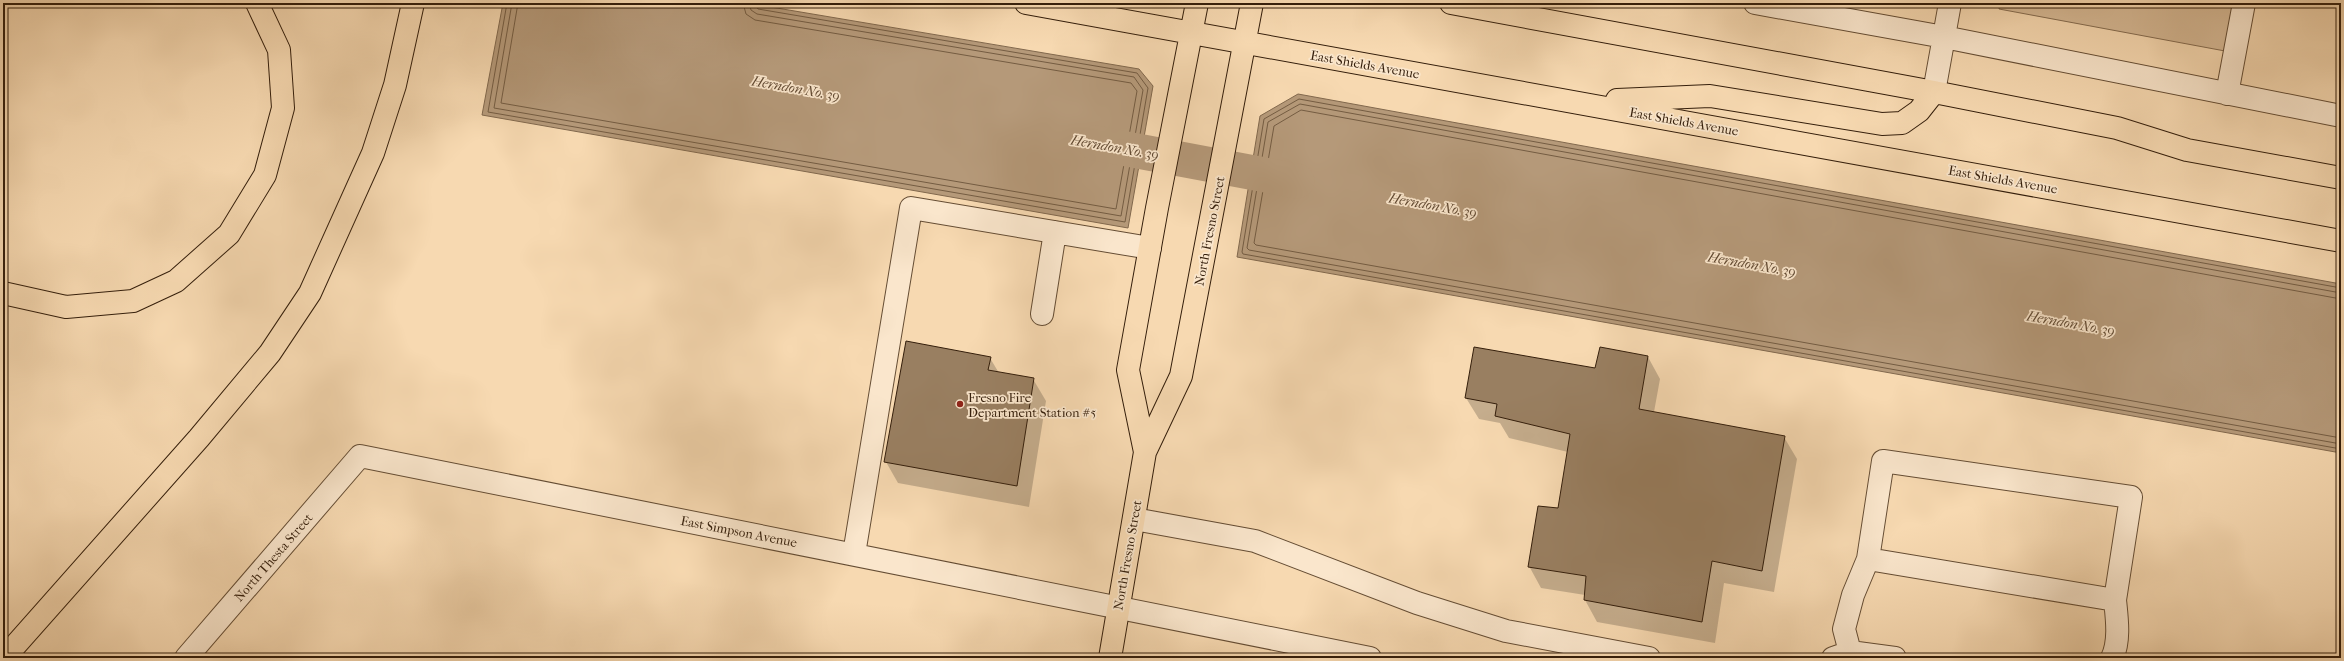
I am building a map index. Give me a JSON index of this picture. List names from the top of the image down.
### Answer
{
  "streets": {
    "main road": ["East Shields Avenue", "North Fresno Street"],
    "street": ["East Simpson Avenue", "North Thesta Street"]
  },
  "crossings": [
    ["East Shields Avenue", "North Fresno Street"],
    ["North Fresno Street", "East Simpson Avenue"],
    ["East Simpson Avenue", "North Thesta Street"]
  ],
  "water": ["Herndon No. 39"],
  "places": ["Fresno Fire Department Station #5"]
}
